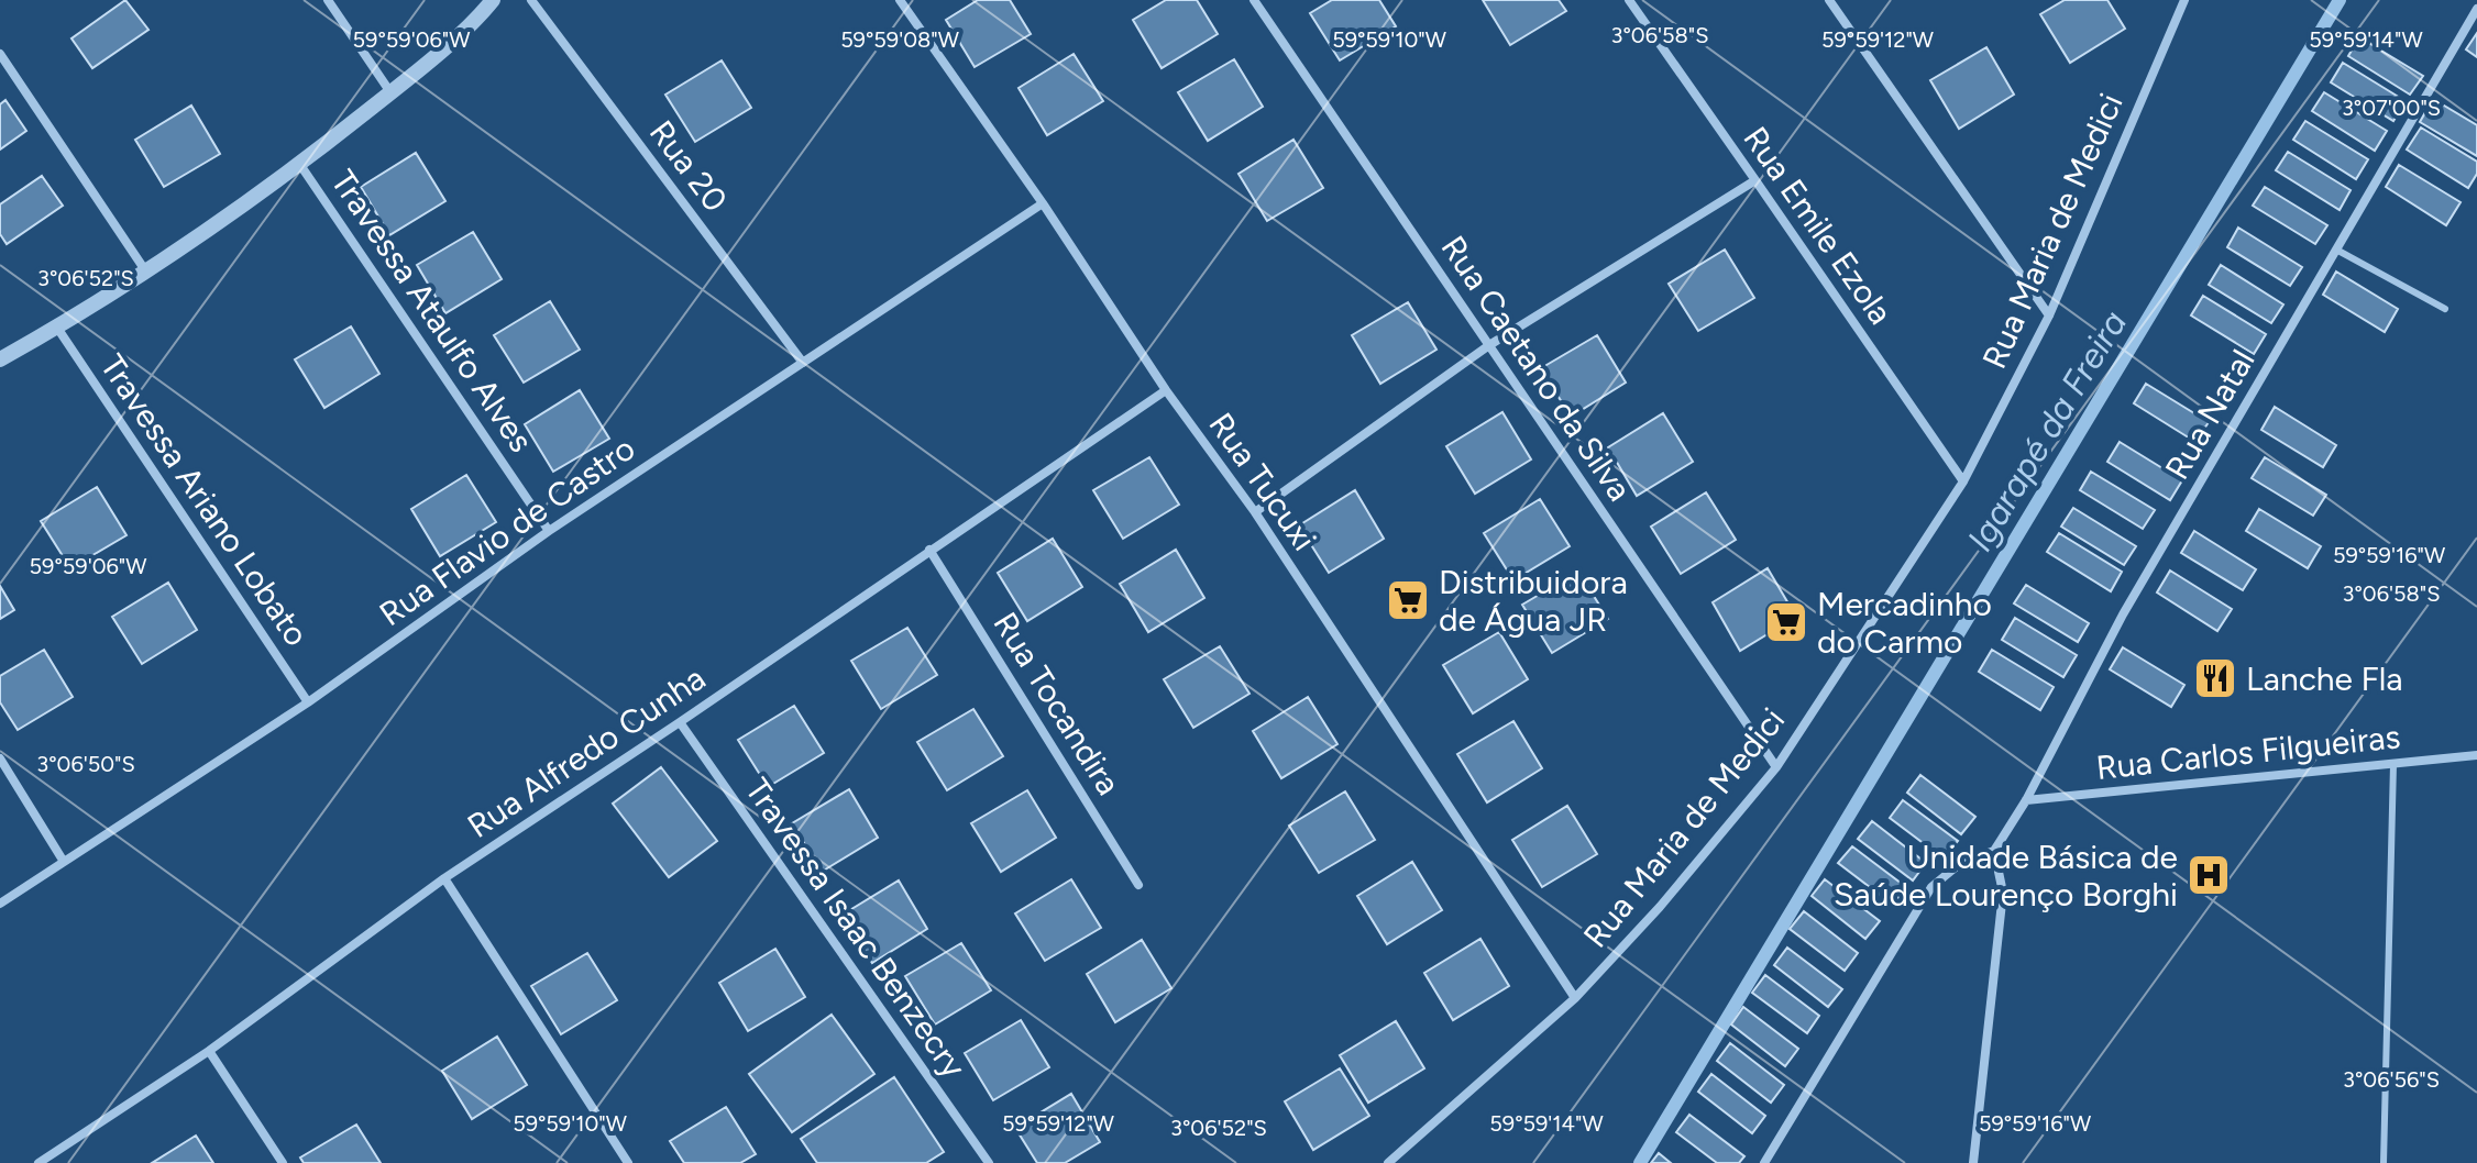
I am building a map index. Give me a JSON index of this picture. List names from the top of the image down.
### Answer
{
  "streets": {
    "street": [
      "Rua 20",
      "Rua Emile Ezola",
      "Rua Maria de Medici",
      "Travessa Ataulfo Alves",
      "Rua Caetano da Silva",
      "Rua Natal",
      "Rua Tucuxi",
      "Travessa Ariano Lobato",
      "Rua Flavio de Castro",
      "Rua Tocandira",
      "Rua Alfredo Cunha",
      "Rua Carlos Filgueiras",
      "Travessa Isaac Benzecry"
    ]
  },
  "crossings": [
    ["Rua 20", "Rua Flavio de Castro"],
    ["Rua Emile Ezola", "Rua Maria de Medici"],
    ["Rua Maria de Medici", "Rua Caetano da Silva"],
    ["Rua Maria de Medici", "Rua Tucuxi"],
    ["Travessa Ataulfo Alves", "Rua Flavio de Castro"],
    ["Rua Natal", "Rua Carlos Filgueiras"],
    ["Rua Tucuxi", "Rua Flavio de Castro"],
    ["Rua Tucuxi", "Rua Alfredo Cunha"],
    ["Travessa Ariano Lobato", "Rua Flavio de Castro"],
    ["Rua Tocandira", "Rua Alfredo Cunha"],
    ["Rua Alfredo Cunha", "Travessa Isaac Benzecry"]
  ],
  "water": ["Igarapé da Freira"],
  "places": {
    "supermarket": ["Distribuidora de Água JR", "Mercadinho do Carmo"],
    "restaurant": ["Lanche Fla"],
    "hospital": ["Unidade Básica de Saúde Lourenço Borghi"]
  },
  "coordinates": [
    "3°06'58\"S",
    "59°59'14\"W",
    "59°59'06\"W",
    "59°59'08\"W",
    "59°59'10\"W",
    "59°59'12\"W",
    "3°07'00\"S",
    "3°06'52\"S",
    "59°59'16\"W",
    "3°06'50\"S",
    "3°06'56\"S"
  ]
}
